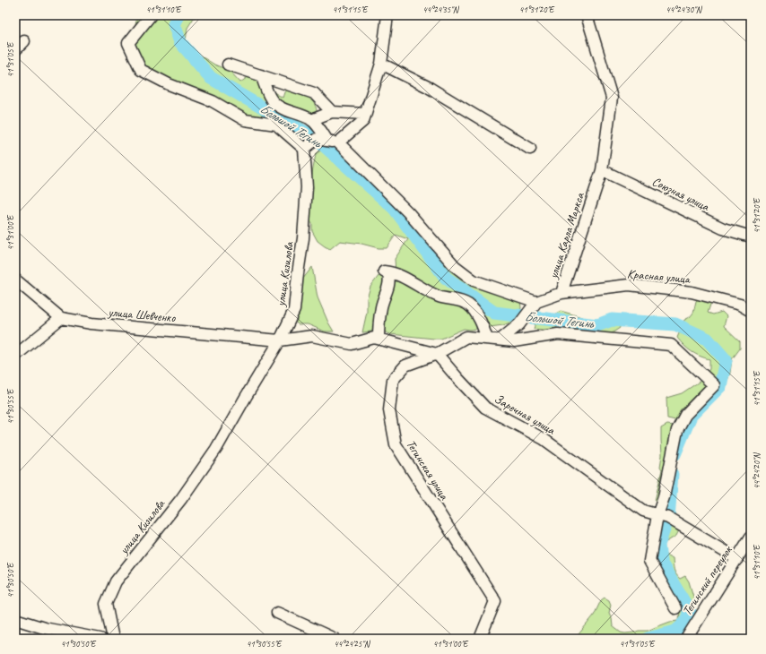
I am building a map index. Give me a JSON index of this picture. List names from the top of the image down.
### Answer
{
  "streets": {
    "street": [
      "Союзная улица",
      "улица Карла Маркса",
      "улица Кизилова",
      "Красная улица",
      "улица Шевченко",
      "Заречная улица",
      "Тегинская улица",
      "Тегинский переулок"
    ]
  },
  "crossings": [
    ["Союзная улица", "улица Карла Маркса"],
    ["улица Карла Маркса", "Красная улица"],
    ["улица Кизилова", "улица Шевченко"],
    ["Заречная улица", "Тегинская улица"],
    ["Заречная улица", "Тегинский переулок"]
  ],
  "water": ["Большой Тегинь"],
  "coordinates": [
    "41°31'10\"E",
    "41°31'15\"E",
    "44°24'35\"N",
    "41°31'20\"E",
    "44°24'30\"N",
    "41°31'05\"E",
    "41°31'00\"E",
    "41°30'55\"E",
    "44°24'20\"N",
    "41°30'50\"E",
    "44°24'25\"N"
  ]
}
